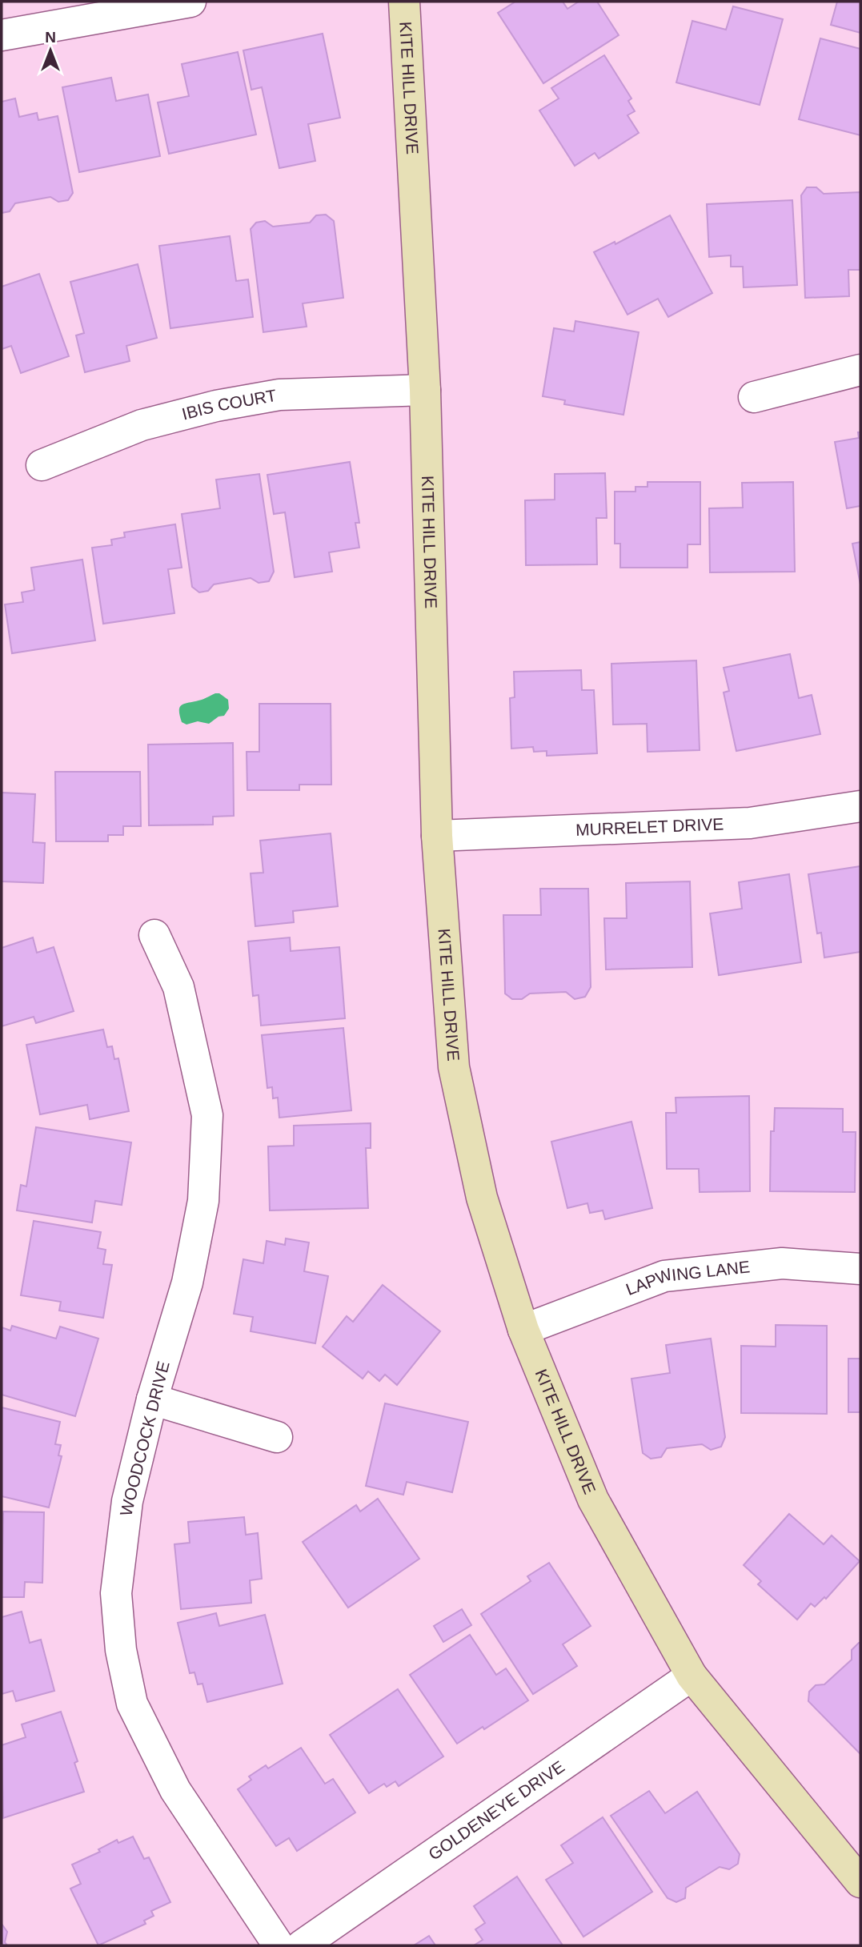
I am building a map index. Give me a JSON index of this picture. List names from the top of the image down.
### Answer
{
  "streets": {
    "street": [
      "KITE HILL DRIVE",
      "IBIS COURT",
      "MURRELET DRIVE",
      "LAPWING LANE",
      "WOODCOCK DRIVE",
      "GOLDENEYE DRIVE"
    ]
  },
  "crossings": [
    ["KITE HILL DRIVE", "IBIS COURT"],
    ["KITE HILL DRIVE", "MURRELET DRIVE"],
    ["KITE HILL DRIVE", "LAPWING LANE"],
    ["KITE HILL DRIVE", "GOLDENEYE DRIVE"]
  ],
  "north": "top"
}
